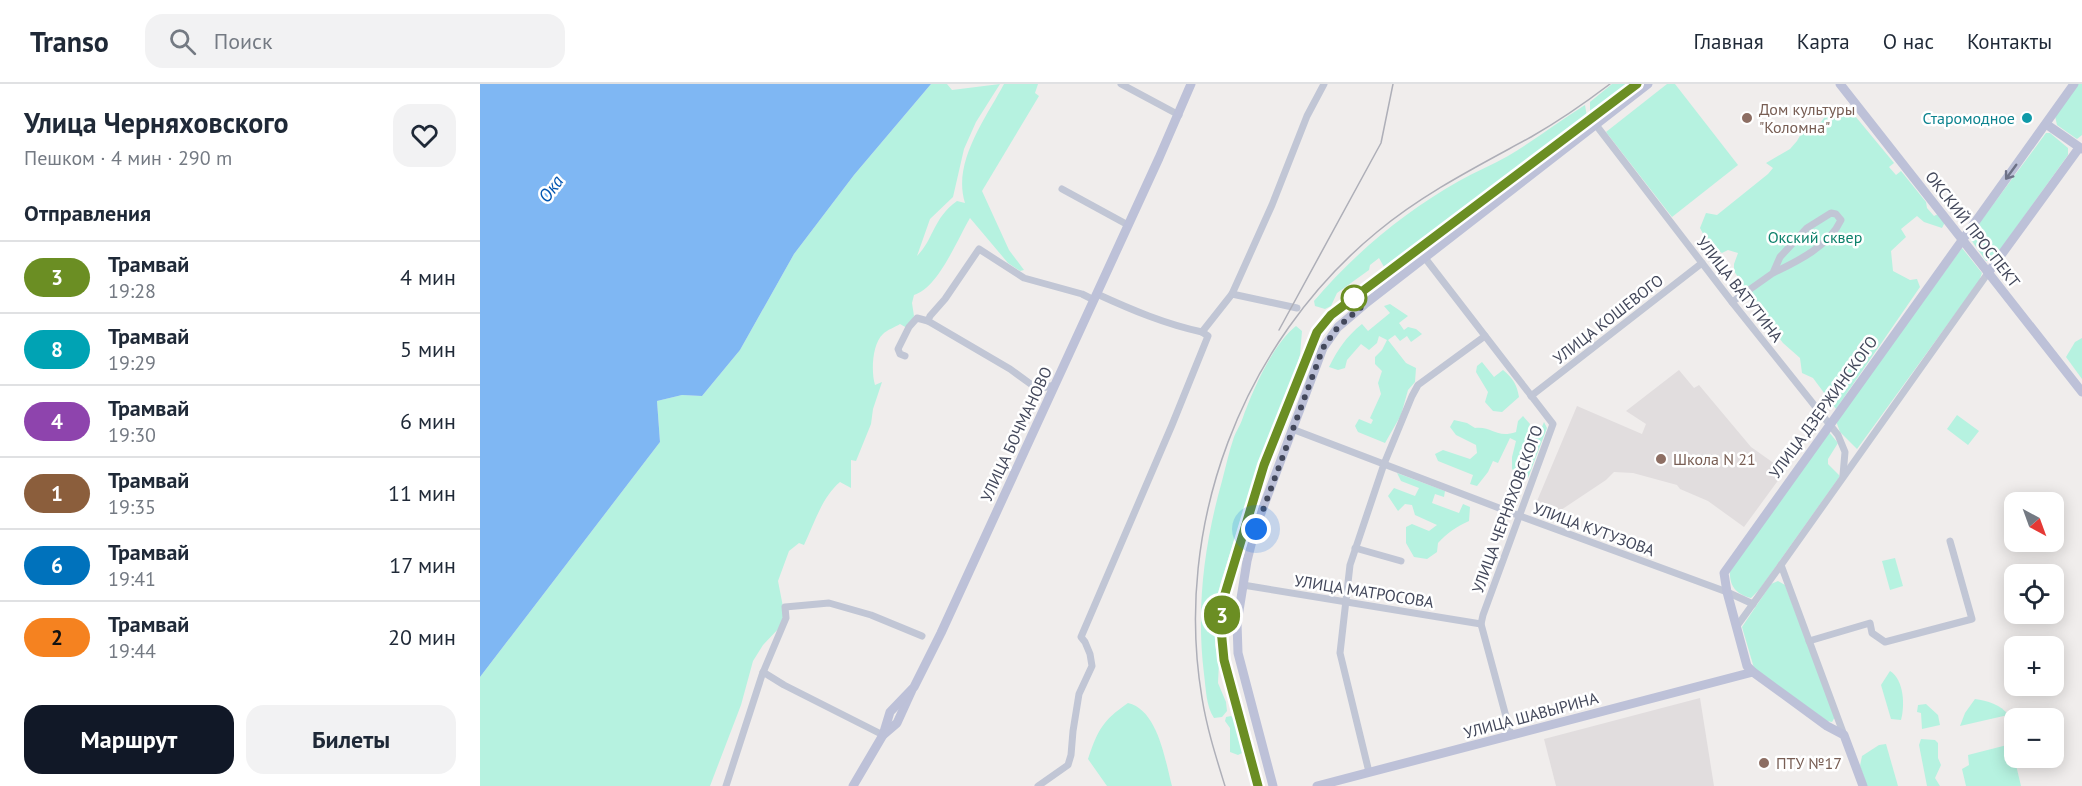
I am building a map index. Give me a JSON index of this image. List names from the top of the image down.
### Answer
{
  "streets": {
    "street": [
      "ОКСКИЙ ПРОСПЕКТ",
      "УЛИЦА ВАТУТИНА",
      "УЛИЦА КОШЕВОГО",
      "УЛИЦА ДЗЕРЖИНСКОГО",
      "УЛИЦА БОЧМАНОВО",
      "УЛИЦА ЧЕРНЯХОВСКОГО",
      "УЛИЦА КУТУЗОВА",
      "УЛИЦА МАТРОСОВА",
      "УЛИЦА ШАВЫРИНА"
    ]
  },
  "crossings": [
    ["ОКСКИЙ ПРОСПЕКТ", "УЛИЦА ДЗЕРЖИНСКОГО"],
    ["УЛИЦА ВАТУТИНА", "УЛИЦА КОШЕВОГО"],
    ["УЛИЦА ВАТУТИНА", "УЛИЦА ДЗЕРЖИНСКОГО"],
    ["УЛИЦА КОШЕВОГО", "УЛИЦА ЧЕРНЯХОВСКОГО"],
    ["УЛИЦА ДЗЕРЖИНСКОГО", "УЛИЦА КУТУЗОВА"],
    ["УЛИЦА ДЗЕРЖИНСКОГО", "УЛИЦА ШАВЫРИНА"],
    ["УЛИЦА ЧЕРНЯХОВСКОГО", "УЛИЦА КУТУЗОВА"],
    ["УЛИЦА ЧЕРНЯХОВСКОГО", "УЛИЦА МАТРОСОВА"]
  ],
  "water": ["Ока"],
  "parks": ["Окский сквер"],
  "places": [
    "Дом культуры \"Коломна\"",
    "Старомодное",
    "Школа N 21",
    "ПТУ №17"
  ],
  "lines": ["tram line 3"],
  "north": "bottom right",
  "page": {
    "header": "Transo",
    "search": "Поиск",
    "nav": [
      "Главная",
      "Карта",
      "О нас",
      "Контакты"
    ],
    "heading": [
      ["Улица Черняховского", "Пешком · 4 мин · 290 m"],
      "Отправления"
    ],
    "on_map": "3",
    "list": [
      {
        "mark": "3",
        "name": "Трамвай",
        "note": "19:28",
        "value": "4 мин"
      },
      {
        "mark": "8",
        "name": "Трамвай",
        "note": "19:29",
        "value": "5 мин"
      },
      {
        "mark": "4",
        "name": "Трамвай",
        "note": "19:30",
        "value": "6 мин"
      },
      {
        "mark": "1",
        "name": "Трамвай",
        "note": "19:35",
        "value": "11 мин"
      },
      {
        "mark": "6",
        "name": "Трамвай",
        "note": "19:41",
        "value": "17 мин"
      },
      {
        "mark": "2",
        "name": "Трамвай",
        "note": "19:44",
        "value": "20 мин"
      }
    ],
    "map_buttons": ["+", "−"],
    "buttons": ["Маршрут", "Билеты"]
  }
}
